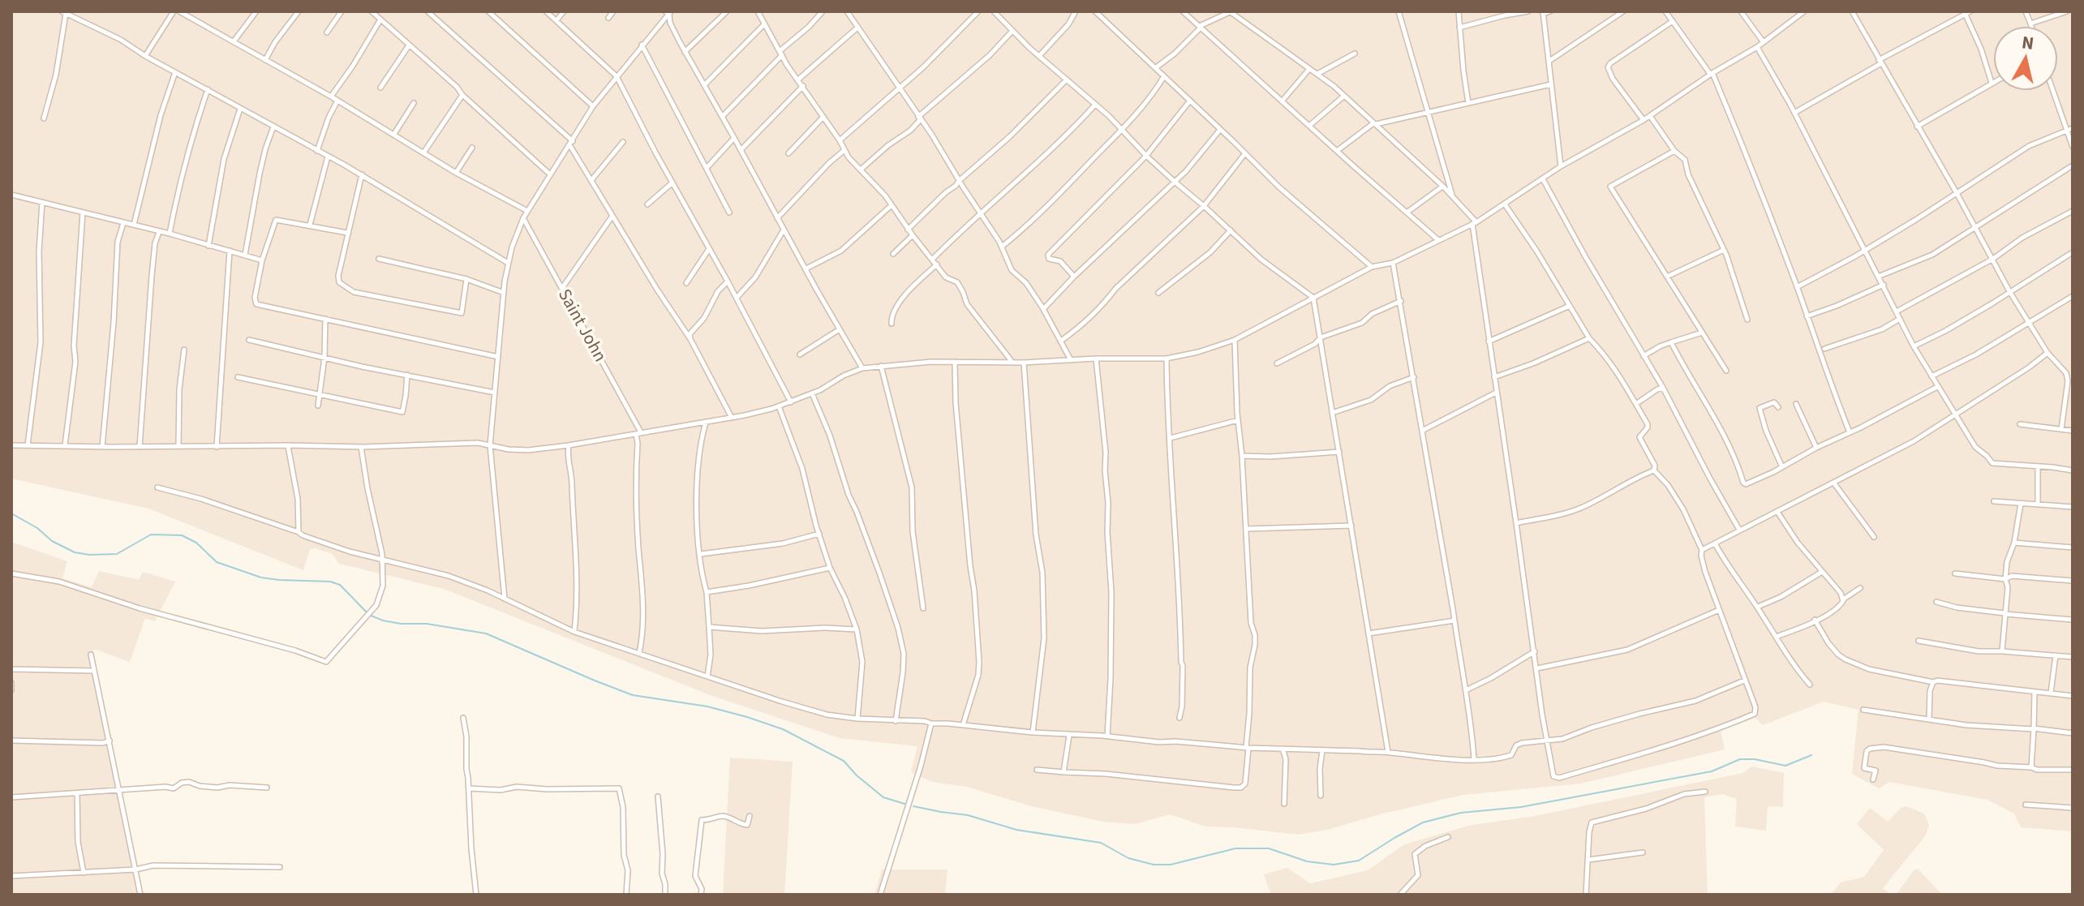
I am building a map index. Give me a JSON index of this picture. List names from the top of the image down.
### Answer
{
  "streets": {
    "street": ["Saint John"]
  },
  "north": "top"
}
